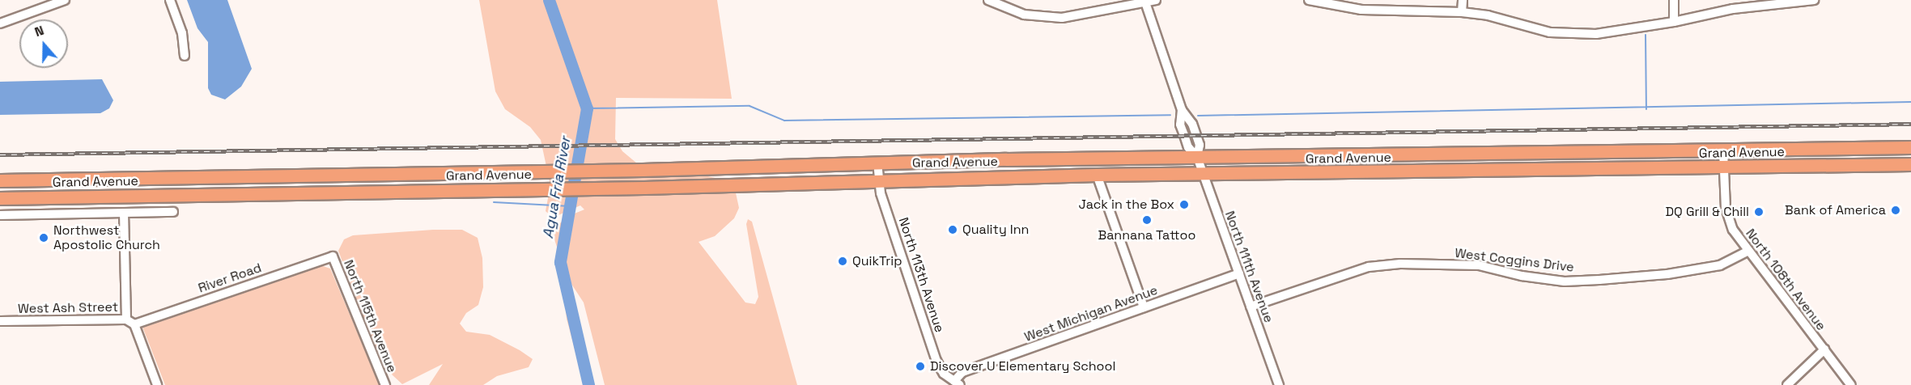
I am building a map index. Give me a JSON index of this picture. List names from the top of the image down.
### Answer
{
  "streets": {
    "highway": ["Grand Avenue"],
    "street": [
      "West Coggins Drive",
      "North 111th Avenue",
      "North 113th Avenue",
      "River Road",
      "North 108th Avenue",
      "West Ash Street",
      "West Michigan Avenue",
      "North 115th Avenue"
    ]
  },
  "crossings": [
    ["Grand Avenue", "North 111th Avenue"],
    ["Grand Avenue", "North 113th Avenue"],
    ["Grand Avenue", "North 108th Avenue"],
    ["West Coggins Drive", "North 111th Avenue"],
    ["West Coggins Drive", "North 108th Avenue"],
    ["North 111th Avenue", "West Michigan Avenue"],
    ["North 113th Avenue", "West Michigan Avenue"],
    ["River Road", "West Ash Street"],
    ["River Road", "North 115th Avenue"]
  ],
  "water": ["Agua Fria River"],
  "places": [
    "Jack in the Box",
    "Bank of America",
    "DQ Grill & Chill",
    "Bannana Tattoo",
    "Quality Inn",
    "Northwest Apostolic Church",
    "QuikTrip",
    "Discover U Elementary School"
  ],
  "north": "top"
}
